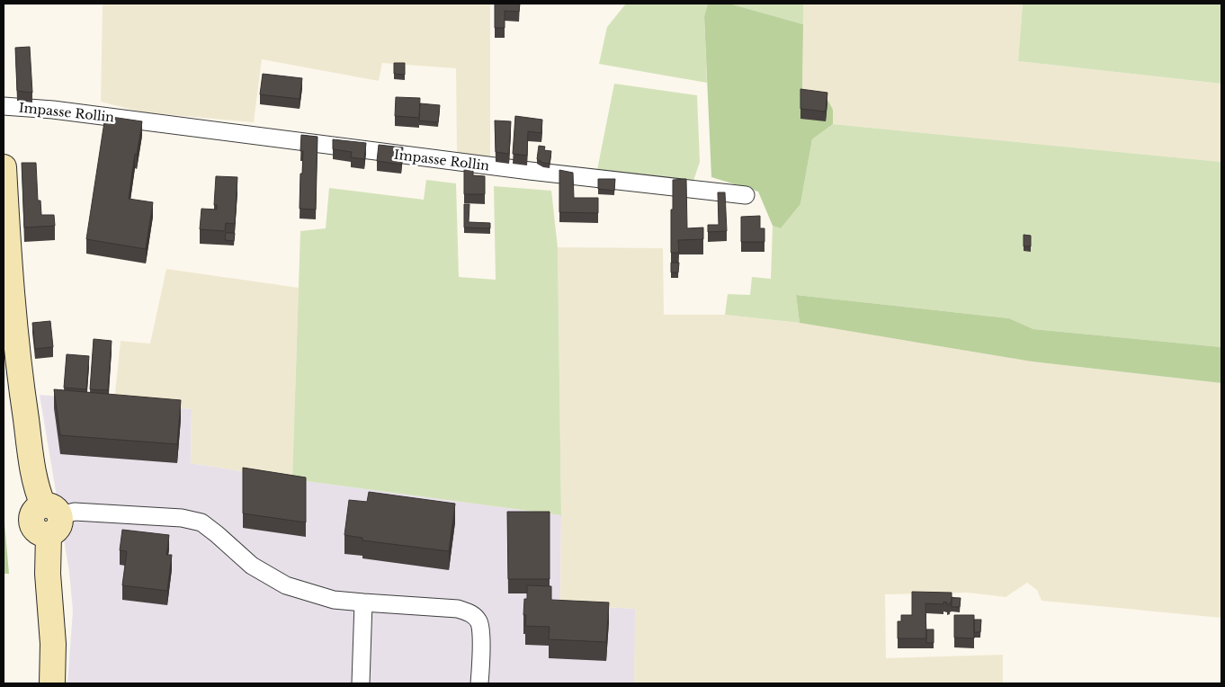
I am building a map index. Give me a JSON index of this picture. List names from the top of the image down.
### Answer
{
  "streets": {
    "street": ["Impasse Rollin"]
  }
}
